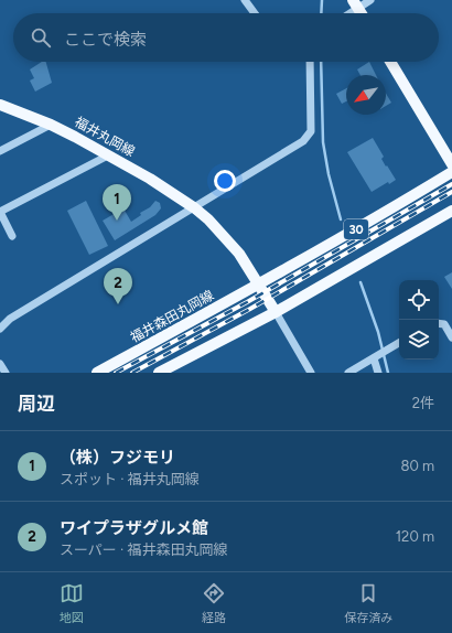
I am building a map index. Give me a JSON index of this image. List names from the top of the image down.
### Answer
{
  "streets": {
    "main road": ["福井丸岡線", "30", "福井森田丸岡線"]
  },
  "crossings": [
    ["福井丸岡線", "30"],
    ["福井丸岡線", "福井森田丸岡線"],
    ["30", "福井森田丸岡線"]
  ],
  "north": "bottom left",
  "page": {
    "search": "ここで検索",
    "pins": ["1", "2"],
    "heading": ["周辺", "2件"],
    "list": [
      {
        "mark": "1",
        "name": "（株）フジモリ",
        "note": "スポット · 福井丸岡線",
        "value": "80 m"
      },
      {
        "mark": "2",
        "name": "ワイプラザグルメ館",
        "note": "スーパー · 福井森田丸岡線",
        "value": "120 m"
      }
    ],
    "nav": ["地図", "経路", "保存済み"]
  }
}
